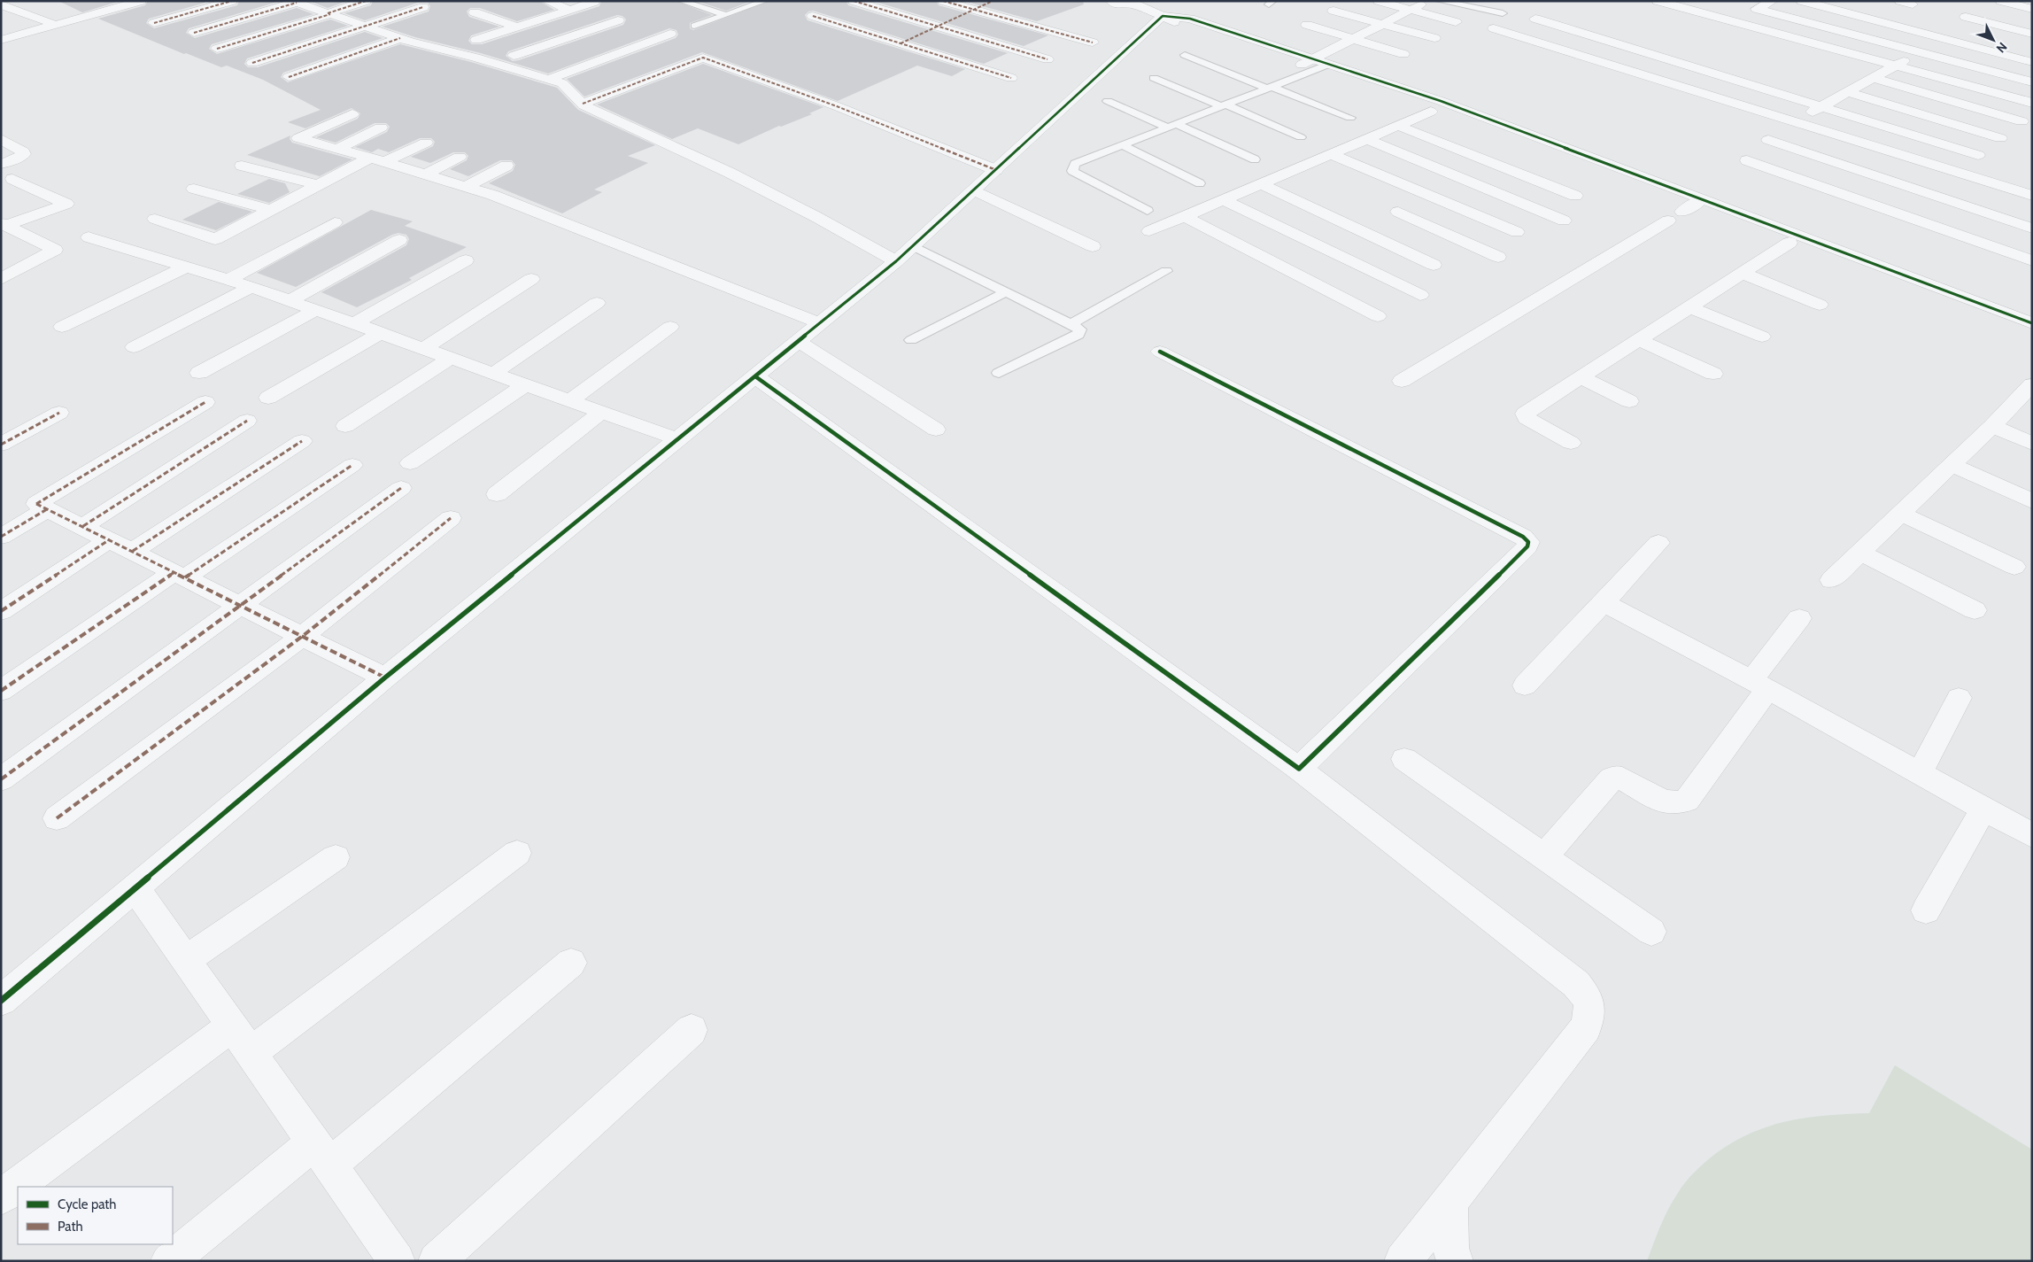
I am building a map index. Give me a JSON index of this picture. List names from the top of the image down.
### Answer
{
  "legend": ["Cycle path", "Path"],
  "north": "bottom right"
}
